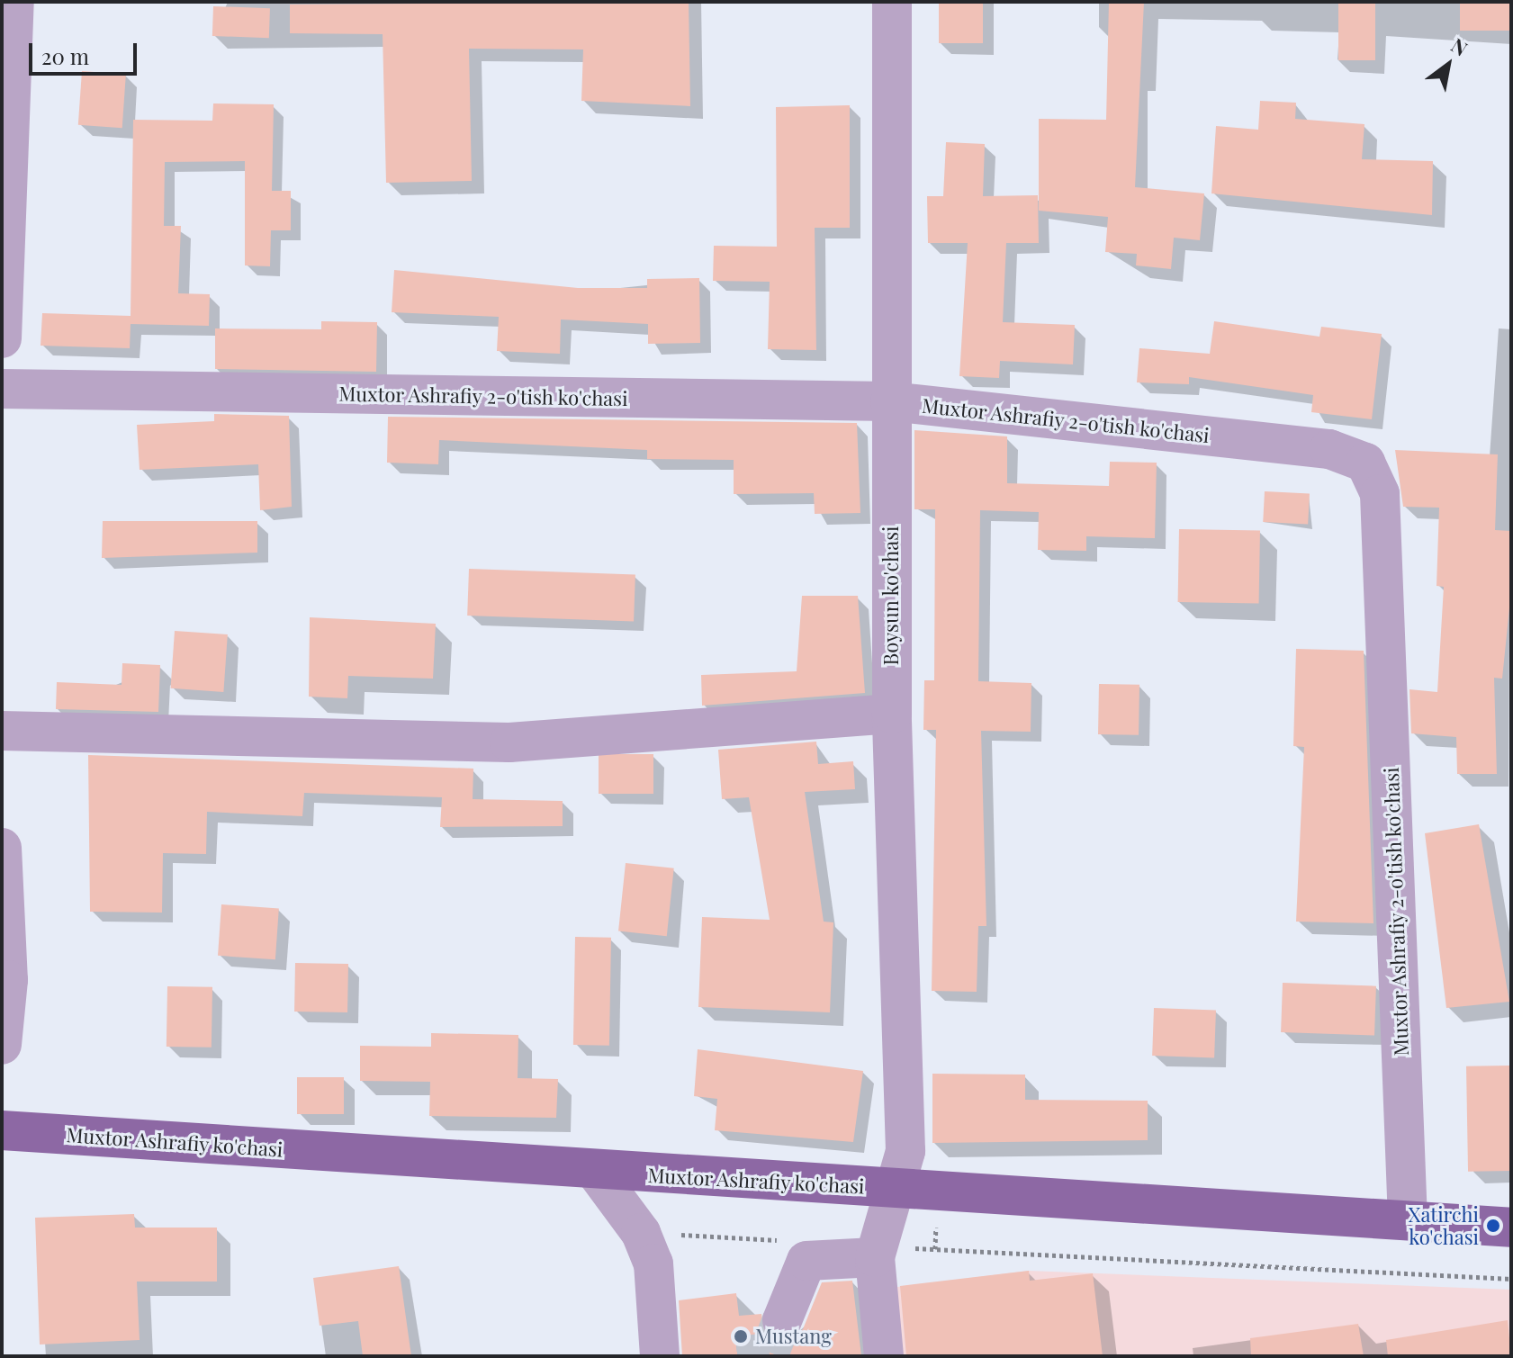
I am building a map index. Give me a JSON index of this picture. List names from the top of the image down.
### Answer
{
  "streets": {
    "main road": ["Muxtor Ashrafiy ko'chasi"],
    "street": ["Muxtor Ashrafiy 2-o'tish ko'chasi", "Boysun ko'chasi"]
  },
  "crossings": [
    ["Muxtor Ashrafiy 2-o'tish ko'chasi", "Boysun ko'chasi"],
    ["Muxtor Ashrafiy 2-o'tish ko'chasi", "Muxtor Ashrafiy ko'chasi"],
    ["Boysun ko'chasi", "Muxtor Ashrafiy ko'chasi"]
  ],
  "places": ["Xatirchi ko'chasi", "Mustang"],
  "scale_bar": "20 m",
  "north": "top right"
}
